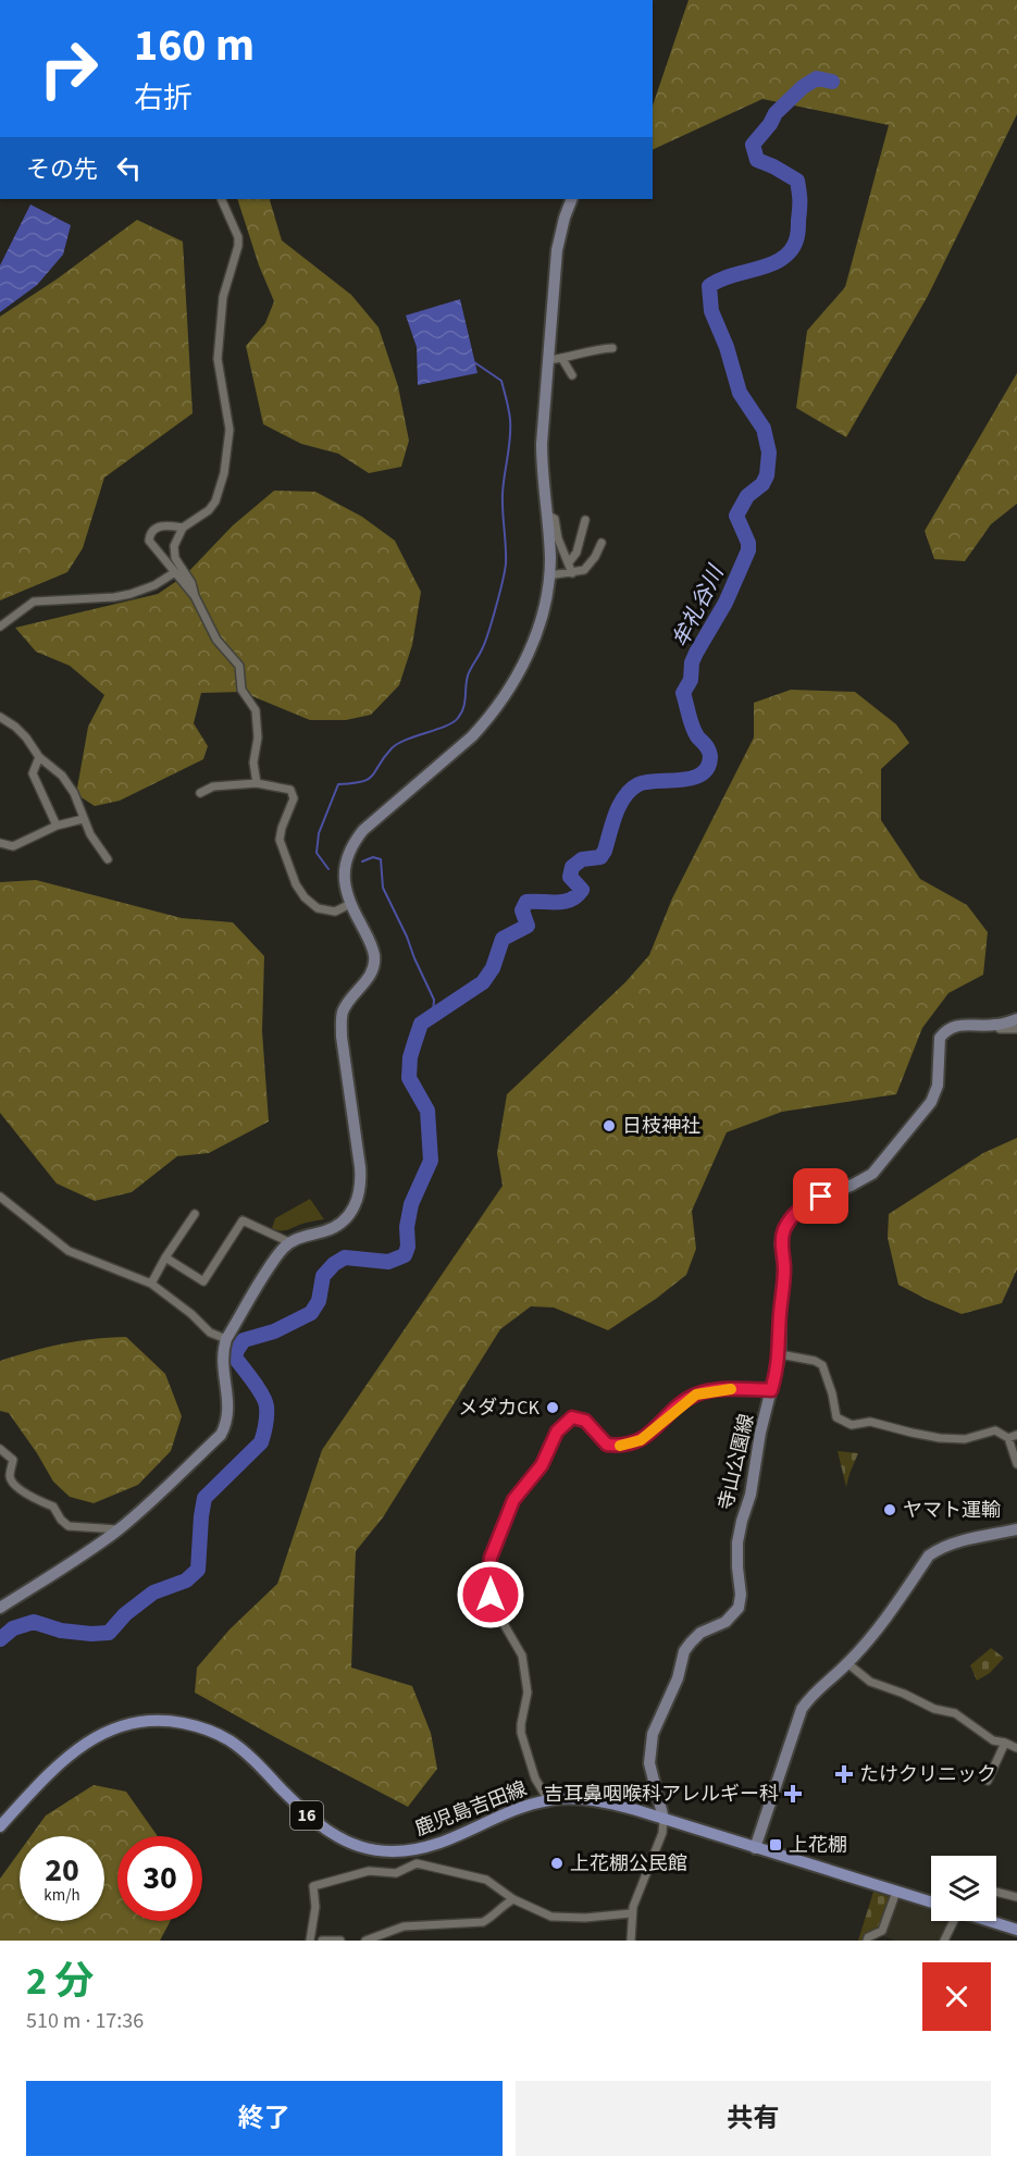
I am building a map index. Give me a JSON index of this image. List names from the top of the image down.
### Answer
{
  "streets": {
    "main road": ["鹿児島吉田線", "16"],
    "street": ["寺山公園線"]
  },
  "crossings": [
    ["寺山公園線", "鹿児島吉田線"]
  ],
  "water": ["牟礼谷川"],
  "places": {
    "other": [
      "日枝神社",
      "メダカCK",
      "ヤマト運輸",
      "上花棚公民館"
    ],
    "health": ["たけクリニック", "吉耳鼻咽喉科アレルギー科"],
    "transit": ["上花棚"]
  },
  "page": {
    "turn": ["160 m", "右折"],
    "then": "その先",
    "speed": "20 km/h",
    "limit": "30",
    "heading": ["2 分", "510 m · 17:36"],
    "buttons": ["終了", "共有"]
  }
}
